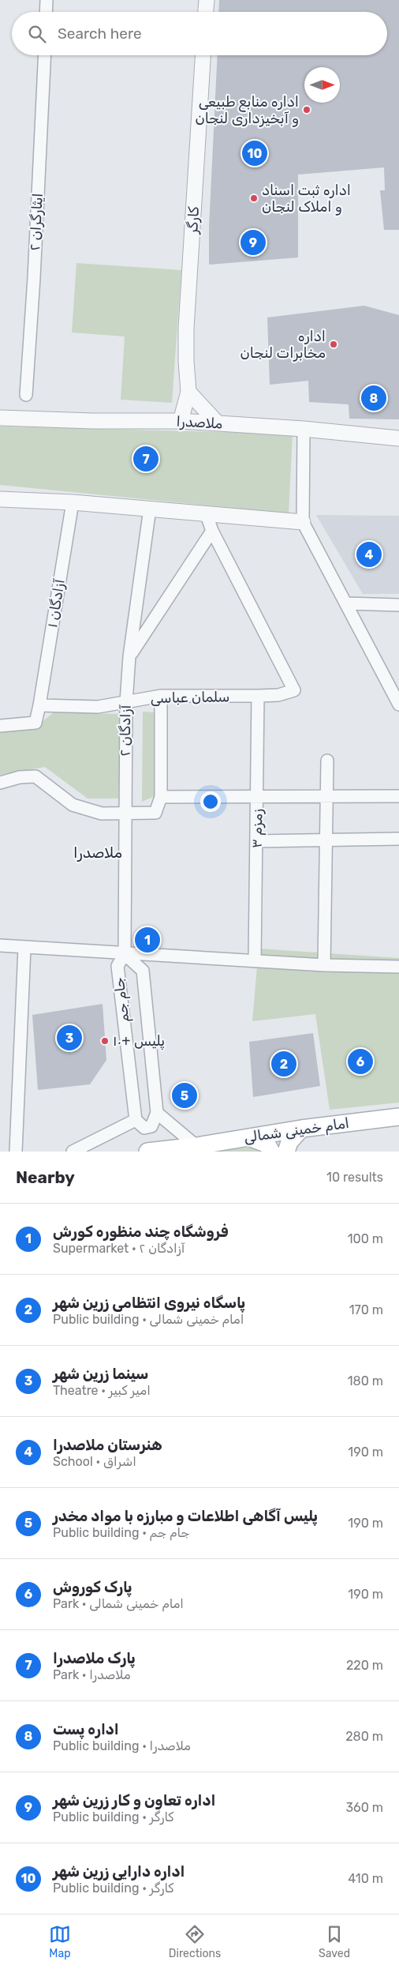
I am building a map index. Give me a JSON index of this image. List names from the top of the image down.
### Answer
{
  "streets": {
    "main road": ["امام خمینی شمالی"],
    "street": [
      "کارگر",
      "ایثارگران ۲",
      "ملاصدرا",
      "آزادگان ۱",
      "سلمان عباسی",
      "آزادگان ۲",
      "زمزم ۳",
      "جام جم"
    ]
  },
  "crossings": [
    ["کارگر", "ملاصدرا"],
    ["آزادگان ۱", "سلمان عباسی"],
    ["سلمان عباسی", "آزادگان ۲"],
    ["سلمان عباسی", "زمزم ۳"],
    ["آزادگان ۲", "جام جم"]
  ],
  "districts": ["ملاصدرا"],
  "places": [
    "اداره منابع طبیعی و آبخیزداری لنجان",
    "اداره ثبت اسناد و املاک لنجان",
    "اداره مخابرات لنجان",
    "پلیس +۱۰"
  ],
  "north": "right",
  "page": {
    "search": "Search here",
    "pins": [
      "10",
      "9",
      "8",
      "7",
      "4",
      "1",
      "3",
      "6",
      "2",
      "5"
    ],
    "heading": ["Nearby", "10 results"],
    "list": [
      {
        "mark": "1",
        "name": "فروشگاه چند منظوره کورش",
        "note": "Supermarket · آزادگان ۲",
        "value": "100 m"
      },
      {
        "mark": "2",
        "name": "پاسگاه نیروی انتظامی زرین شهر",
        "note": "Public building · امام خمینی شمالی",
        "value": "170 m"
      },
      {
        "mark": "3",
        "name": "سینما زرین شهر",
        "note": "Theatre · امیر کبیر",
        "value": "180 m"
      },
      {
        "mark": "4",
        "name": "هنرستان ملاصدرا",
        "note": "School · اشراق",
        "value": "190 m"
      },
      {
        "mark": "5",
        "name": "پلیس آگاهی اطلاعات و مبارزه با مواد مخدر",
        "note": "Public building · جام جم",
        "value": "190 m"
      },
      {
        "mark": "6",
        "name": "پارک کوروش",
        "note": "Park · امام خمینی شمالی",
        "value": "190 m"
      },
      {
        "mark": "7",
        "name": "پارک ملاصدرا",
        "note": "Park · ملاصدرا",
        "value": "220 m"
      },
      {
        "mark": "8",
        "name": "اداره پست",
        "note": "Public building · ملاصدرا",
        "value": "280 m"
      },
      {
        "mark": "9",
        "name": "اداره تعاون و کار زرین شهر",
        "note": "Public building · کارگر",
        "value": "360 m"
      },
      {
        "mark": "10",
        "name": "اداره دارایی زرین شهر",
        "note": "Public building · کارگر",
        "value": "410 m"
      }
    ],
    "nav": ["Map", "Directions", "Saved"]
  }
}
